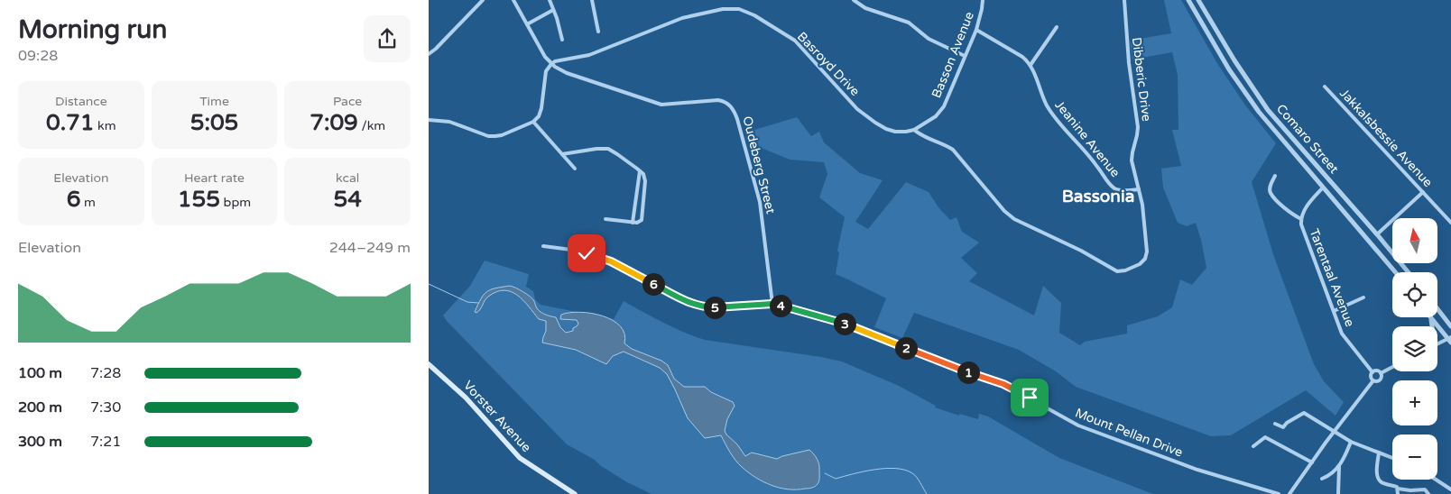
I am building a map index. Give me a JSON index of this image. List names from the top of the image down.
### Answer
{
  "streets": {
    "main road": ["Vorster Avenue"],
    "street": [
      "Basson Avenue",
      "Basroyd Drive",
      "Dibberic Drive",
      "Jakkalsbessie Avenue",
      "Jeanine Avenue",
      "Comaro Street",
      "Oudeberg Street",
      "Tarentaal Avenue",
      "Mount Pellan Drive"
    ]
  },
  "crossings": [
    ["Basson Avenue", "Basroyd Drive"],
    ["Basson Avenue", "Dibberic Drive"],
    ["Basroyd Drive", "Dibberic Drive"],
    ["Basroyd Drive", "Oudeberg Street"],
    ["Dibberic Drive", "Jeanine Avenue"],
    ["Comaro Street", "Tarentaal Avenue"],
    ["Oudeberg Street", "Mount Pellan Drive"]
  ],
  "districts": ["Bassonia"],
  "north": "top",
  "page": {
    "heading": ["Morning run", "09:28"],
    "stats": [
      ["Distance", "0.71 km"],
      ["Time", "5:05"],
      ["Pace", "7:09 /km"],
      ["Elevation", "6 m"],
      ["Heart rate", "155 bpm"],
      ["kcal", "54"]
    ],
    "map_buttons": ["+", "−"],
    "chart": ["Elevation", "244–249 m"],
    "pins": [
      "6",
      "4",
      "5",
      "3",
      "2",
      "1"
    ],
    "list": [
      {
        "name": "100 m",
        "note": "7:28"
      },
      {
        "name": "200 m",
        "note": "7:30"
      },
      {
        "name": "300 m",
        "note": "7:21"
      }
    ]
  }
}
